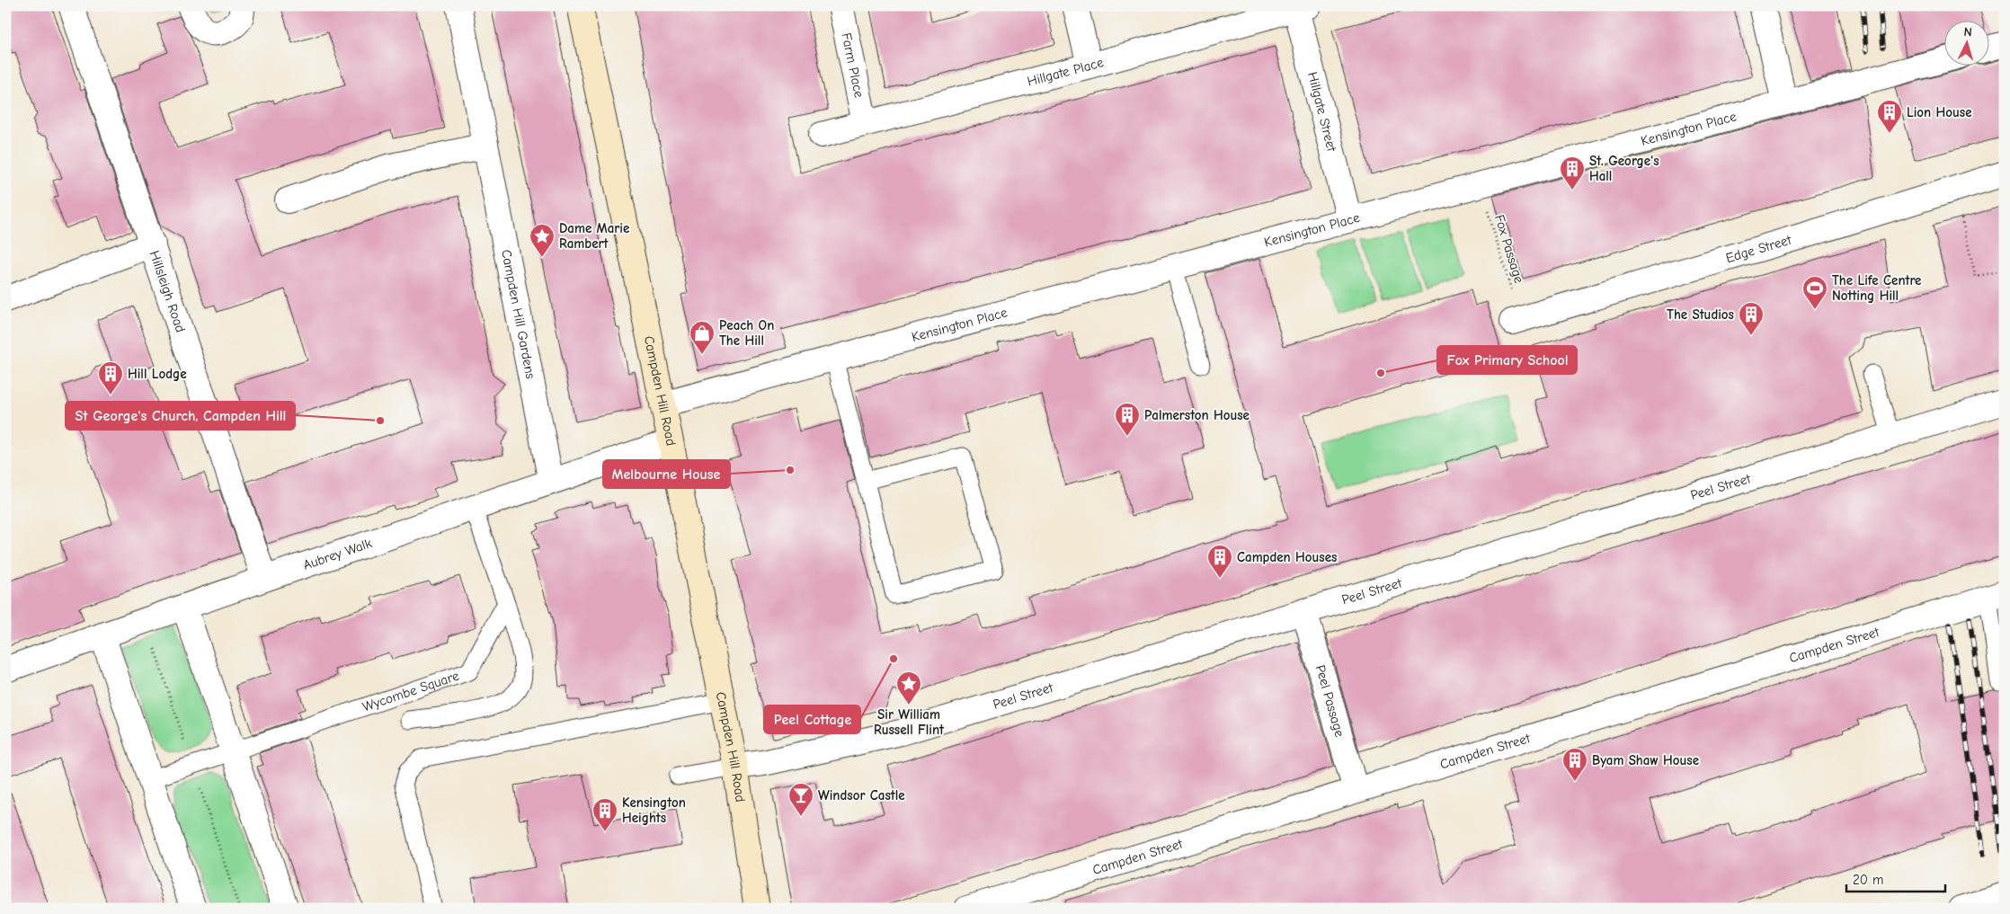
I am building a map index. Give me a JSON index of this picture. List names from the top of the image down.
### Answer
{
  "streets": {
    "street": [
      "Farm Place",
      "Hillgate Place",
      "Hillgate Street",
      "Kensington Place",
      "Edge Street",
      "Hillsleigh Road",
      "Campden Hill Gardens",
      "Campden Hill Road",
      "Peel Street",
      "Aubrey Walk",
      "Campden Street",
      "Peel Passage"
    ],
    "lane": ["Wycombe Square"],
    "path": ["Fox Passage"]
  },
  "crossings": [
    ["Farm Place", "Hillgate Place"],
    ["Hillgate Place", "Hillgate Street"],
    ["Hillgate Street", "Kensington Place"],
    ["Kensington Place", "Fox Passage"],
    ["Kensington Place", "Campden Hill Road"],
    ["Fox Passage", "Edge Street"],
    ["Hillsleigh Road", "Aubrey Walk"],
    ["Campden Hill Gardens", "Aubrey Walk"],
    ["Campden Hill Road", "Peel Street"],
    ["Campden Hill Road", "Aubrey Walk"],
    ["Peel Street", "Peel Passage"],
    ["Campden Street", "Peel Passage"]
  ],
  "places": {
    "building": [
      "Lion House",
      "St. George's Hall",
      "The Studios",
      "Hill Lodge",
      "Palmerston House",
      "Campden Houses",
      "Byam Shaw House",
      "Kensington Heights"
    ],
    "place": ["Dame Marie Rambert", "Sir William Russell Flint"],
    "sports": ["The Life Centre Notting Hill"],
    "shop": ["Peach On The Hill"],
    "other": [
      "Fox Primary School",
      "St George's Church, Campden Hill",
      "Melbourne House",
      "Peel Cottage"
    ],
    "bar": ["Windsor Castle"]
  },
  "scale_bar": "20 m",
  "north": "top"
}
